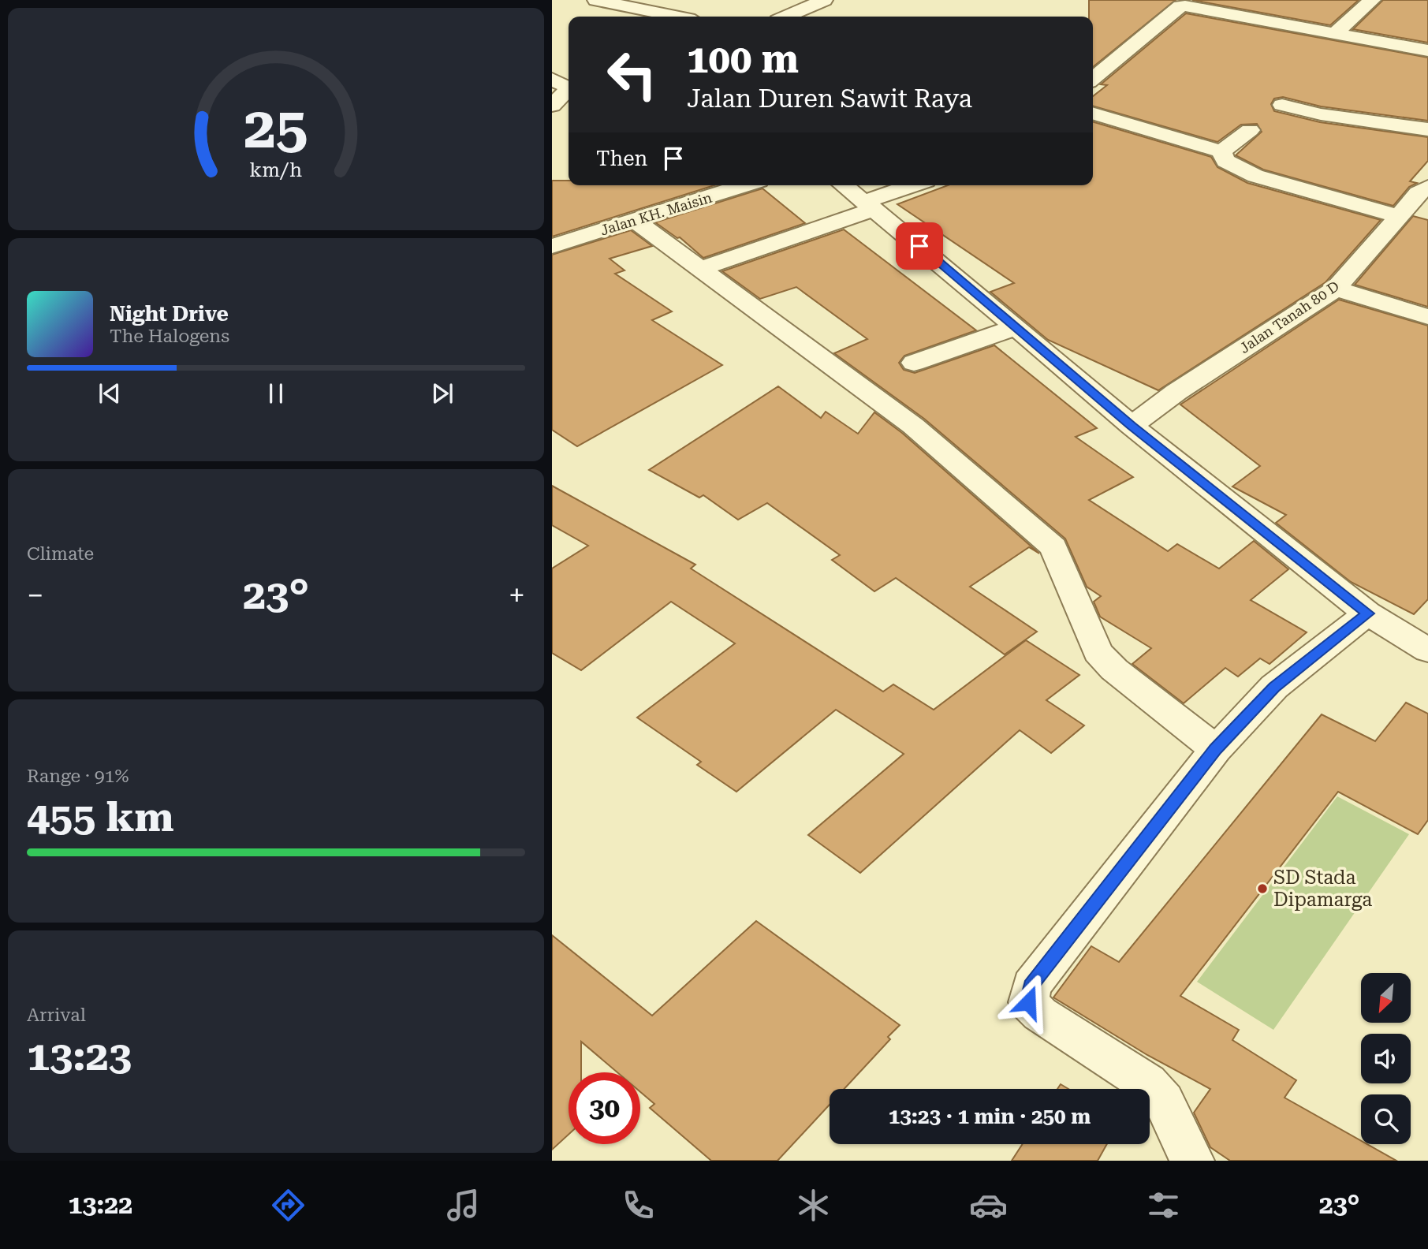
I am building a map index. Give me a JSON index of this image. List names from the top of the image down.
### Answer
{
  "streets": {
    "street": ["Jalan KH. Maisin", "Jalan Tanah 80 D"]
  },
  "places": ["SD Stada Dipamarga"],
  "north": "bottom left",
  "page": {
    "turn": ["100 m", "Jalan Duren Sawit Raya"],
    "then": "Then",
    "song": ["Night Drive", "The Halogens"],
    "tile": [
      "Climate",
      ["Range · 91%", "455 km"],
      ["Arrival", "13:23"]
    ],
    "heat": ["−", "23°", "+"],
    "limit": "30",
    "trip": "13:23 · 1 min · 250 m",
    "tabs": ["13:22", "23°"],
    "gauge": ["25", "km/h"]
  }
}
